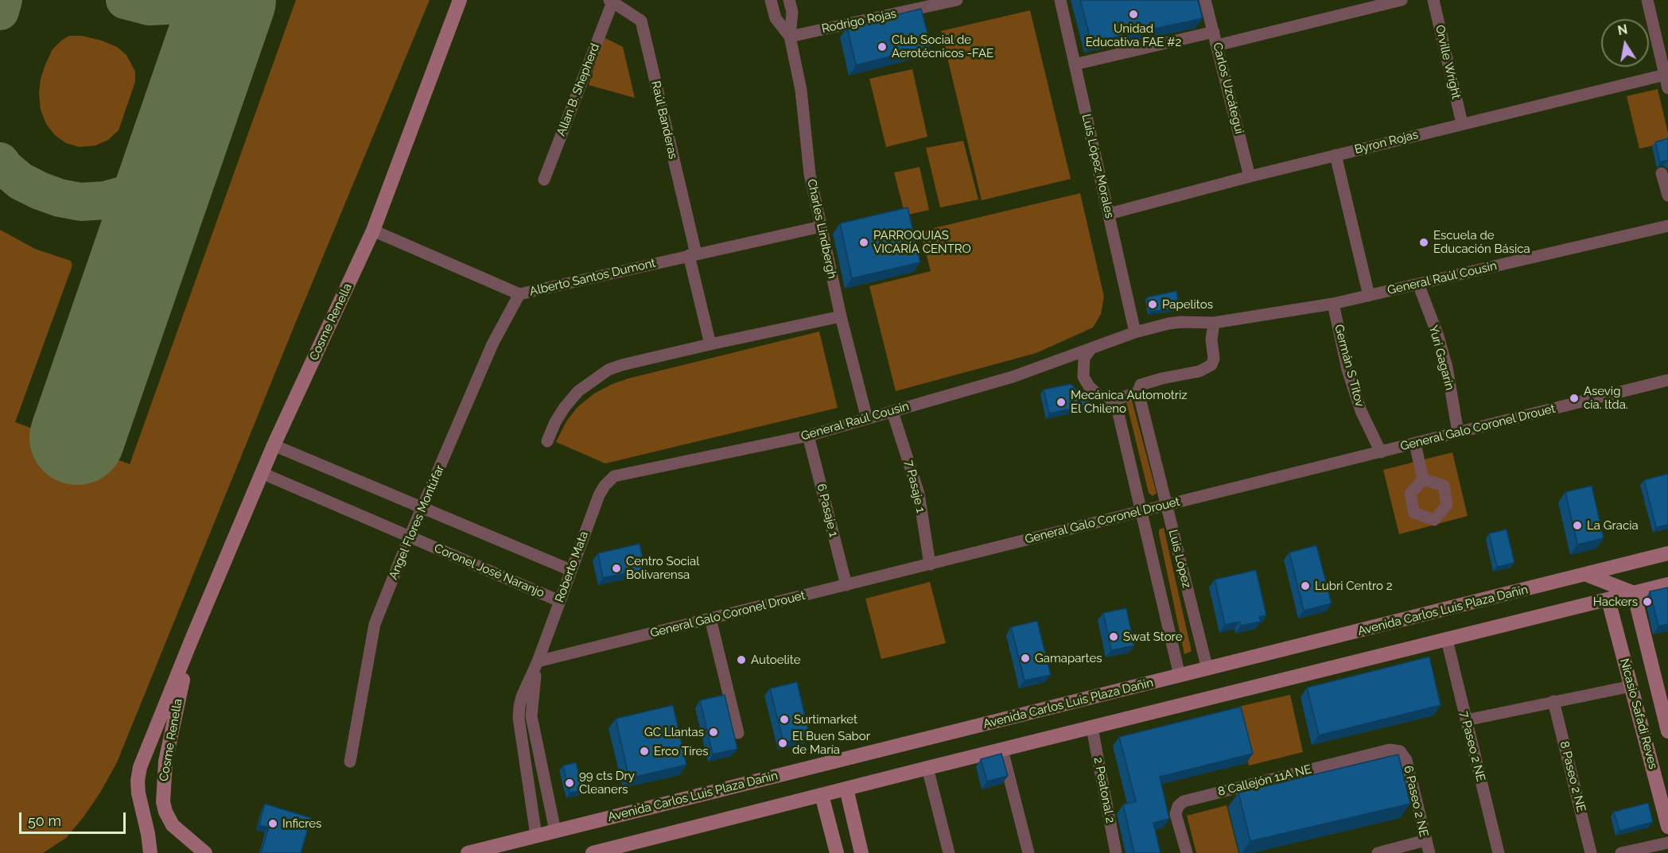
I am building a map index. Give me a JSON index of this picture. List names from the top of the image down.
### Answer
{
  "streets": {
    "main road": ["Cosme Renella", "Avenida Carlos Luis Plaza Dañin", "Nicasio Safadi Reves"],
    "street": [
      "Rodrigo Rojas",
      "Orville Wright",
      "Carlos Uzcátegui",
      "Allan B. Shepherd",
      "Raúl Banderas",
      "Byron Rojas",
      "Luis López Morales",
      "Charles Lindbergh",
      "Alberto Santos Dumont",
      "General Raúl Cousin",
      "Yuri Gagarín",
      "Germán S Titov",
      "General Galo Coronel Drouet",
      "7 Pasaje 1",
      "6 Pasaje 1",
      "Angel Flores Montúfar",
      "Luis López",
      "Roberto Mata",
      "Coronel José Naranjo",
      "7 Paseo 2 NE",
      "8 Paseo 2 NE",
      "8 Callejón 11A NE",
      "2 Peatonal 2",
      "6 Paseo 2 NE"
    ]
  },
  "crossings": [
    ["Rodrigo Rojas", "Charles Lindbergh"],
    ["Orville Wright", "Byron Rojas"],
    ["Carlos Uzcátegui", "Byron Rojas"],
    ["Allan B. Shepherd", "Raúl Banderas"],
    ["Raúl Banderas", "Alberto Santos Dumont"],
    ["Byron Rojas", "Luis López Morales"],
    ["Luis López Morales", "General Raúl Cousin"],
    ["Charles Lindbergh", "Alberto Santos Dumont"],
    ["Charles Lindbergh", "General Raúl Cousin"],
    ["Alberto Santos Dumont", "Cosme Renella"],
    ["Alberto Santos Dumont", "Angel Flores Montúfar"],
    ["General Raúl Cousin", "Yuri Gagarín"],
    ["General Raúl Cousin", "Germán S Titov"],
    ["General Raúl Cousin", "7 Pasaje 1"],
    ["General Raúl Cousin", "6 Pasaje 1"],
    ["General Raúl Cousin", "Roberto Mata"],
    ["Cosme Renella", "Coronel José Naranjo"],
    ["Yuri Gagarín", "General Galo Coronel Drouet"],
    ["Germán S Titov", "General Galo Coronel Drouet"],
    ["General Galo Coronel Drouet", "7 Pasaje 1"],
    ["General Galo Coronel Drouet", "6 Pasaje 1"],
    ["General Galo Coronel Drouet", "Luis López"],
    ["General Galo Coronel Drouet", "Roberto Mata"],
    ["Angel Flores Montúfar", "Coronel José Naranjo"],
    ["Luis López", "Avenida Carlos Luis Plaza Dañin"],
    ["Roberto Mata", "Coronel José Naranjo"],
    ["Roberto Mata", "Avenida Carlos Luis Plaza Dañin"],
    ["8 Callejón 11A NE", "6 Paseo 2 NE"]
  ],
  "places": [
    "Unidad Educativa FAE #2",
    "Club Social de Aerotécnicos -FAE",
    "PARROQUIAS VICARÍA CENTRO",
    "Escuela de Educación Básica",
    "Papelitos",
    "Asevig cia. ltda.",
    "Mecánica Automotriz El Chileno",
    "La Gracia",
    "Centro Social Bolivarensa",
    "Lubri Centro 2",
    "Hackers",
    "Swat Store",
    "Gamapartes",
    "Autoelite",
    "Surtimarket",
    "GC Llantas",
    "El Buen Sabor de María",
    "Erco Tires",
    "99 cts Dry Cleaners",
    "Inficres"
  ],
  "scale_bar": "50 m",
  "north": "top"
}
